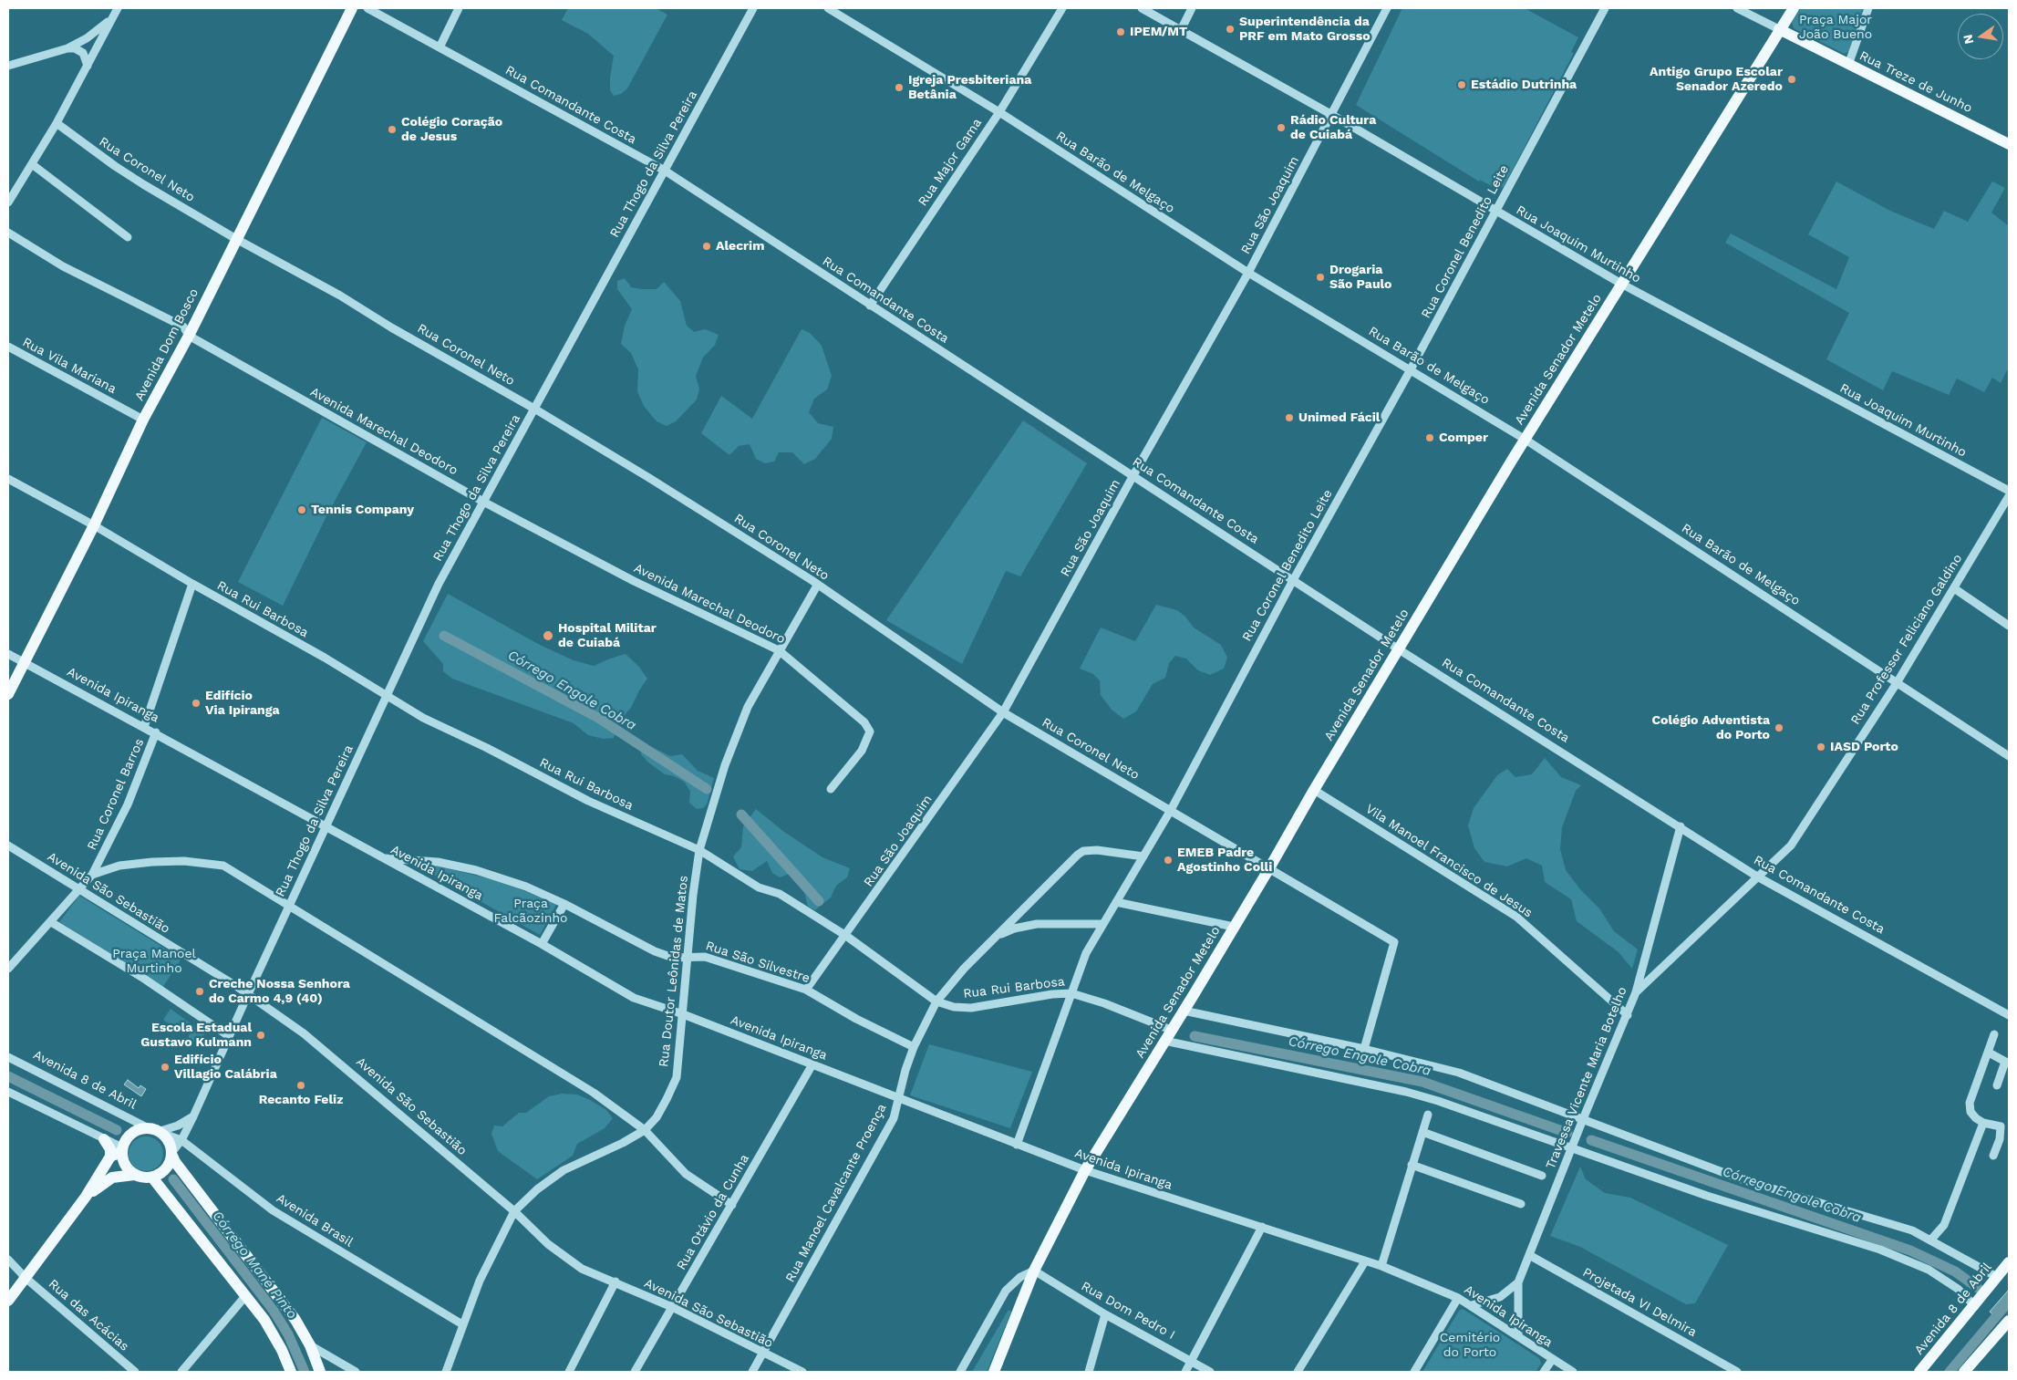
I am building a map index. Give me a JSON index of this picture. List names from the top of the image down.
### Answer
{
  "streets": {
    "main road": [
      "Rua Treze de Junho",
      "Avenida Dom Bosco",
      "Avenida Senador Metelo",
      "Avenida 8 de Abril"
    ],
    "street": [
      "Rua Comandante Costa",
      "Rua Major Gama",
      "Rua Thogo da Silva Pereira",
      "Rua Coronel Neto",
      "Rua Barão de Melgaço",
      "Rua São Joaquim",
      "Rua Coronel Benedito Leite",
      "Rua Joaquim Murtinho",
      "Rua Vila Mariana",
      "Avenida Marechal Deodoro",
      "Rua Rui Barbosa",
      "Rua Professor Feliciano Galdino",
      "Avenida Ipiranga",
      "Rua Coronel Barros",
      "Vila Manoel Francisco de Jesus",
      "Avenida São Sebastião",
      "Rua São Silvestre",
      "Rua Doutor Leônidas de Matos",
      "Travessa Vicente Maria Botelho",
      "Rua Manoel Cavalcante Proença",
      "Rua Otávio da Cunha",
      "Avenida Brasil",
      "Projetada VI Delmira",
      "Rua Dom Pedro I",
      "Rua das Acácias"
    ]
  },
  "crossings": [
    ["Rua Treze de Junho", "Avenida Senador Metelo"],
    ["Rua Comandante Costa", "Rua Major Gama"],
    ["Rua Comandante Costa", "Rua Thogo da Silva Pereira"],
    ["Rua Comandante Costa", "Rua São Joaquim"],
    ["Rua Comandante Costa", "Rua Coronel Benedito Leite"],
    ["Rua Comandante Costa", "Avenida Senador Metelo"],
    ["Rua Comandante Costa", "Rua Professor Feliciano Galdino"],
    ["Rua Comandante Costa", "Travessa Vicente Maria Botelho"],
    ["Rua Major Gama", "Rua Barão de Melgaço"],
    ["Rua Thogo da Silva Pereira", "Rua Coronel Neto"],
    ["Rua Thogo da Silva Pereira", "Avenida Marechal Deodoro"],
    ["Rua Thogo da Silva Pereira", "Rua Rui Barbosa"],
    ["Rua Thogo da Silva Pereira", "Avenida Ipiranga"],
    ["Rua Thogo da Silva Pereira", "Avenida São Sebastião"],
    ["Rua Thogo da Silva Pereira", "Avenida 8 de Abril"],
    ["Rua Thogo da Silva Pereira", "Avenida Brasil"],
    ["Rua Coronel Neto", "Rua São Joaquim"],
    ["Rua Coronel Neto", "Rua Coronel Benedito Leite"],
    ["Rua Coronel Neto", "Avenida Dom Bosco"],
    ["Rua Coronel Neto", "Avenida Senador Metelo"],
    ["Rua Coronel Neto", "Rua Doutor Leônidas de Matos"],
    ["Rua Barão de Melgaço", "Rua São Joaquim"],
    ["Rua Barão de Melgaço", "Rua Coronel Benedito Leite"],
    ["Rua Barão de Melgaço", "Avenida Senador Metelo"],
    ["Rua Barão de Melgaço", "Rua Professor Feliciano Galdino"],
    ["Rua São Joaquim", "Rua Joaquim Murtinho"],
    ["Rua São Joaquim", "Rua Rui Barbosa"],
    ["Rua São Joaquim", "Rua São Silvestre"],
    ["Rua Coronel Benedito Leite", "Rua Joaquim Murtinho"],
    ["Rua Coronel Benedito Leite", "Rua Rui Barbosa"],
    ["Rua Coronel Benedito Leite", "Avenida Ipiranga"],
    ["Rua Coronel Benedito Leite", "Rua Manoel Cavalcante Proença"],
    ["Rua Joaquim Murtinho", "Avenida Senador Metelo"],
    ["Avenida Dom Bosco", "Rua Vila Mariana"],
    ["Avenida Dom Bosco", "Avenida Marechal Deodoro"],
    ["Avenida Dom Bosco", "Rua Rui Barbosa"],
    ["Avenida Dom Bosco", "Avenida Ipiranga"],
    ["Avenida Senador Metelo", "Rua Rui Barbosa"],
    ["Avenida Senador Metelo", "Avenida Ipiranga"],
    ["Avenida Senador Metelo", "Vila Manoel Francisco de Jesus"],
    ["Avenida Senador Metelo", "Rua Dom Pedro I"],
    ["Avenida Marechal Deodoro", "Rua Doutor Leônidas de Matos"],
    ["Rua Rui Barbosa", "Rua Coronel Barros"],
    ["Rua Rui Barbosa", "Rua Doutor Leônidas de Matos"],
    ["Rua Rui Barbosa", "Rua Manoel Cavalcante Proença"],
    ["Rua Professor Feliciano Galdino", "Travessa Vicente Maria Botelho"],
    ["Avenida Ipiranga", "Rua Coronel Barros"],
    ["Avenida Ipiranga", "Rua São Silvestre"],
    ["Avenida Ipiranga", "Rua Doutor Leônidas de Matos"],
    ["Avenida Ipiranga", "Travessa Vicente Maria Botelho"],
    ["Avenida Ipiranga", "Rua Manoel Cavalcante Proença"],
    ["Avenida Ipiranga", "Rua Otávio da Cunha"],
    ["Rua Coronel Barros", "Avenida São Sebastião"],
    ["Vila Manoel Francisco de Jesus", "Travessa Vicente Maria Botelho"],
    ["Avenida São Sebastião", "Rua Doutor Leônidas de Matos"],
    ["Avenida São Sebastião", "Rua Manoel Cavalcante Proença"],
    ["Avenida São Sebastião", "Rua Otávio da Cunha"],
    ["Rua São Silvestre", "Rua Doutor Leônidas de Matos"],
    ["Rua São Silvestre", "Rua Manoel Cavalcante Proença"],
    ["Rua Doutor Leônidas de Matos", "Avenida Brasil"],
    ["Travessa Vicente Maria Botelho", "Projetada VI Delmira"],
    ["Avenida 8 de Abril", "Avenida Brasil"]
  ],
  "water": ["Córrego Engole Cobra", "Córrego Mané Pinto"],
  "parks": [
    "Praça Major João Bueno",
    "Praça Falcãozinho",
    "Praça Manoel Murtinho",
    "Cemitério do Porto"
  ],
  "places": [
    "Superintendência da PRF em Mato Grosso",
    "IPEM/MT",
    "Antigo Grupo Escolar Senador Azeredo",
    "Estádio Dutrinha",
    "Igreja Presbiteriana Betânia",
    "Rádio Cultura de Cuiabá",
    "Colégio Coração de Jesus",
    "Alecrim",
    "Drogaria São Paulo",
    "Unimed Fácil",
    "Comper",
    "Tennis Company",
    "Hospital Militar de Cuiabá",
    "Edifício Via Ipiranga",
    "Colégio Adventista do Porto",
    "IASD Porto",
    "EMEB Padre Agostinho Colli",
    "Creche Nossa Senhora do Carmo 4,9 (40)",
    "Escola Estadual Gustavo Kulmann",
    "Edifício Villagio Calábria",
    "Recanto Feliz"
  ],
  "north": "left"
}
